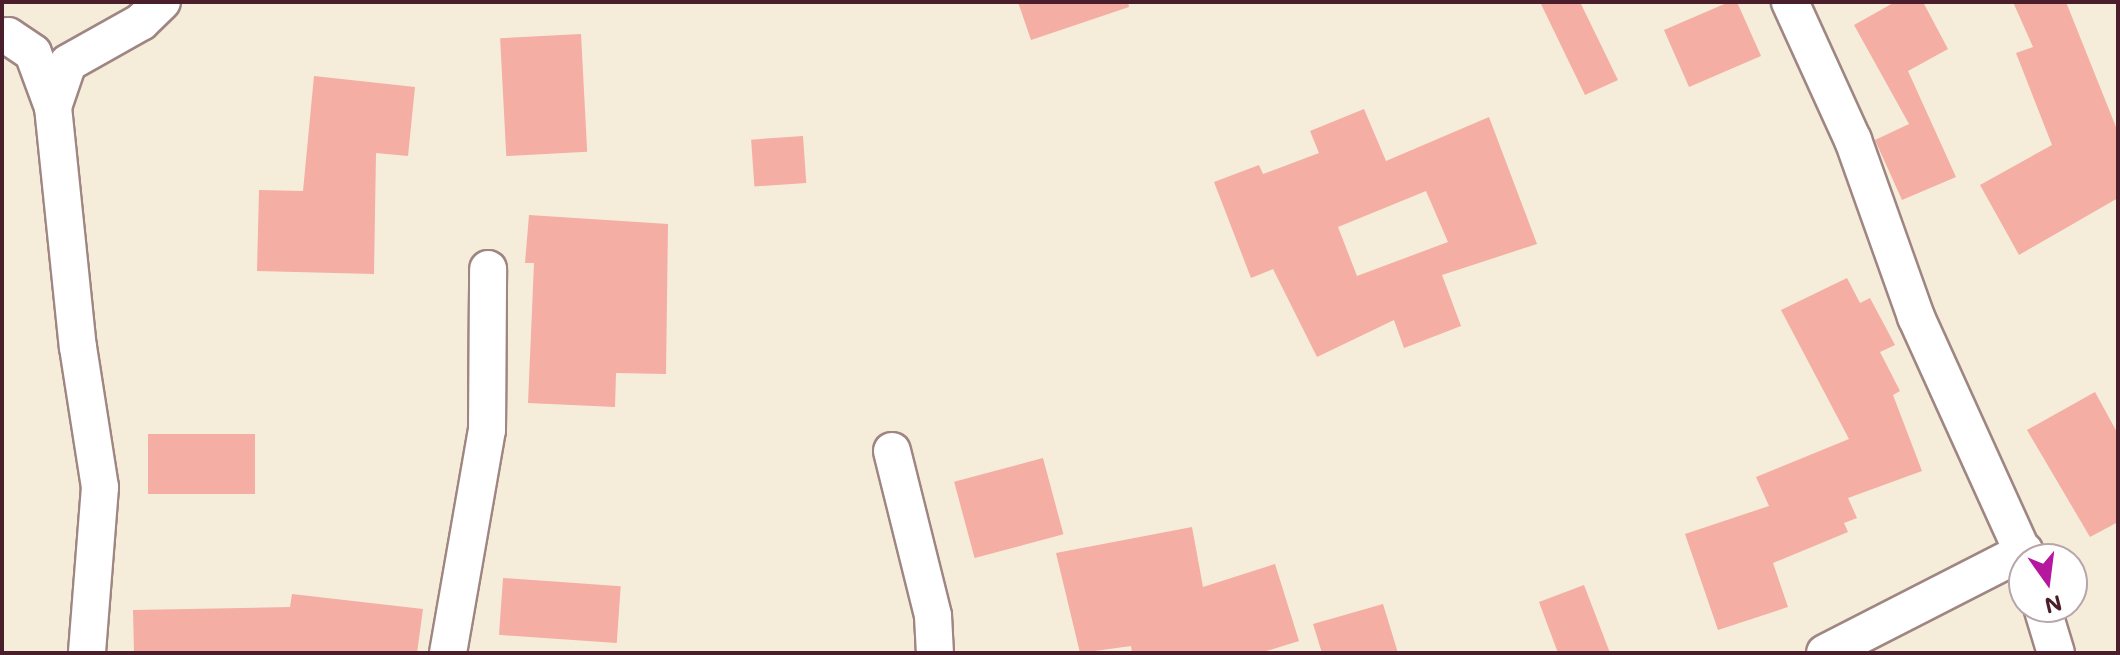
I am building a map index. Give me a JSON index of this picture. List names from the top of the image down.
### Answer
{
  "north": "bottom"
}
